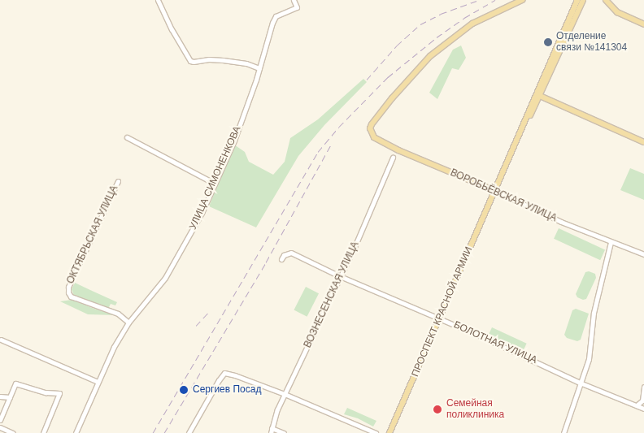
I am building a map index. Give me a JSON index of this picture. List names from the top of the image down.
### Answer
{
  "streets": {
    "main road": ["ВОРОБЬЁВСКАЯ УЛИЦА", "ПРОСПЕКТ КРАСНОЙ АРМИИ"],
    "street": [
      "УЛИЦА СИМОНЕНКОВА",
      "ОКТЯБРЬСКАЯ УЛИЦА",
      "ВОЗНЕСЕНСКАЯ УЛИЦА",
      "БОЛОТНАЯ УЛИЦА"
    ]
  },
  "crossings": [
    ["УЛИЦА СИМОНЕНКОВА", "ОКТЯБРЬСКАЯ УЛИЦА"],
    ["ВОРОБЬЁВСКАЯ УЛИЦА", "ПРОСПЕКТ КРАСНОЙ АРМИИ"],
    ["ВОЗНЕСЕНСКАЯ УЛИЦА", "БОЛОТНАЯ УЛИЦА"],
    ["ПРОСПЕКТ КРАСНОЙ АРМИИ", "БОЛОТНАЯ УЛИЦА"]
  ],
  "places": ["Отделение связи №141304", "Сергиев Посад", "Семейная поликлиника"]
}
